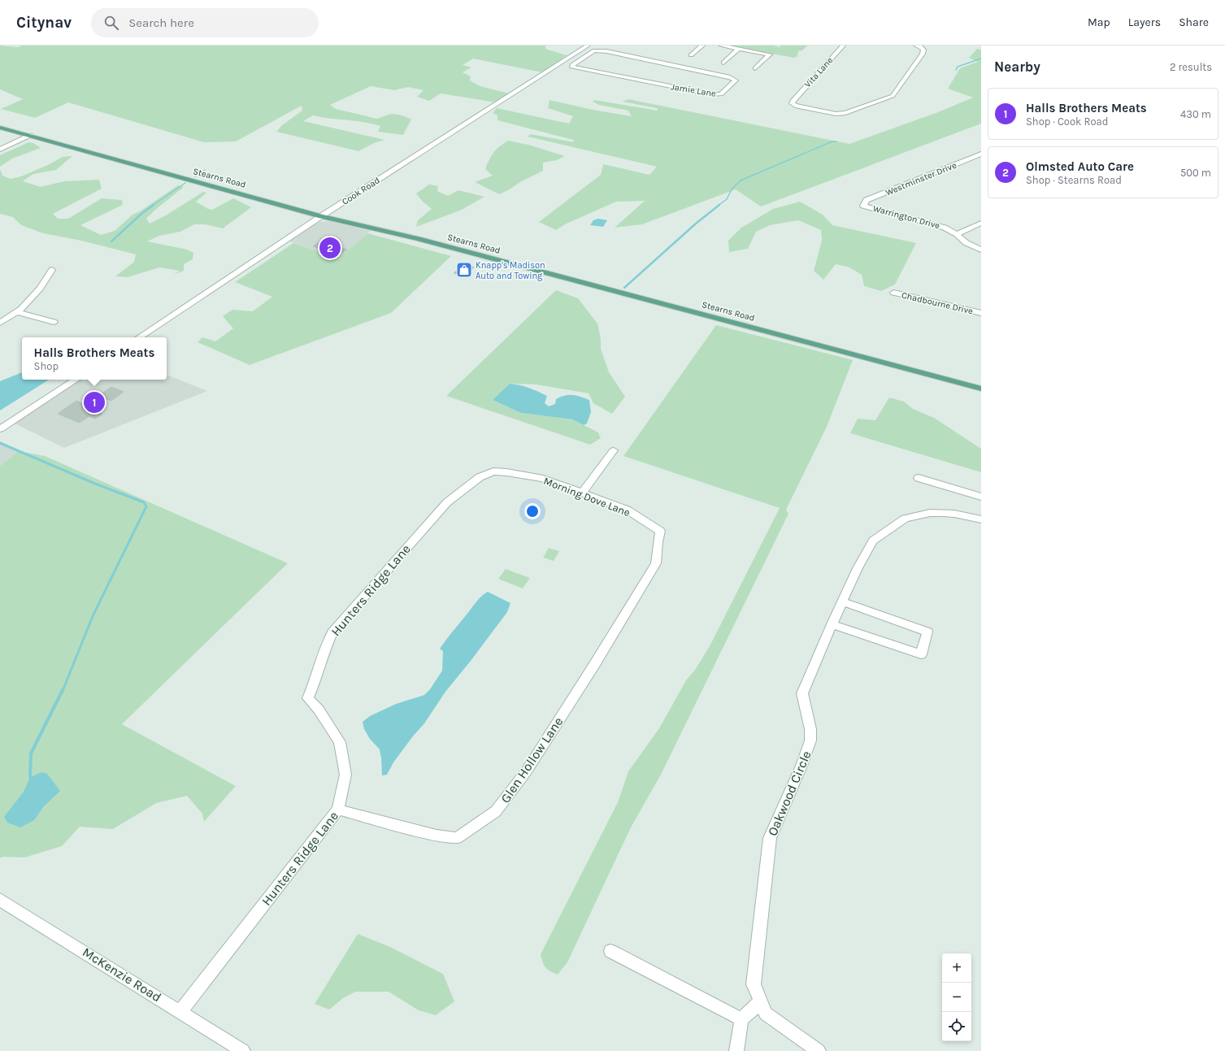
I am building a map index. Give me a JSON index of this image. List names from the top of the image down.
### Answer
{
  "streets": {
    "main road": ["Stearns Road"],
    "street": [
      "Vita Lane",
      "Jamie Lane",
      "Westminster Drive",
      "Cook Road",
      "Warrington Drive",
      "Chadbourne Drive",
      "Morning Dove Lane",
      "Hunters Ridge Lane",
      "Glen Hollow Lane",
      "Oakwood Circle",
      "McKenzie Road"
    ]
  },
  "crossings": [
    ["Stearns Road", "Cook Road"],
    ["Westminster Drive", "Warrington Drive"],
    ["Morning Dove Lane", "Hunters Ridge Lane"],
    ["Morning Dove Lane", "Glen Hollow Lane"],
    ["Hunters Ridge Lane", "Glen Hollow Lane"],
    ["Hunters Ridge Lane", "McKenzie Road"]
  ],
  "places": {
    "shop": ["Knapp's Madison Auto and Towing"]
  },
  "page": {
    "header": "Citynav",
    "search": "Search here",
    "nav": ["Map", "Layers", "Share"],
    "heading": ["Nearby", "2 results"],
    "list": [
      {
        "mark": "1",
        "name": "Halls Brothers Meats",
        "note": "Shop · Cook Road",
        "value": "430 m"
      },
      {
        "mark": "2",
        "name": "Olmsted Auto Care",
        "note": "Shop · Stearns Road",
        "value": "500 m"
      }
    ],
    "pins": ["2", "1"],
    "popup": ["Halls Brothers Meats", "Shop"],
    "map_buttons": ["+", "−"]
  }
}
